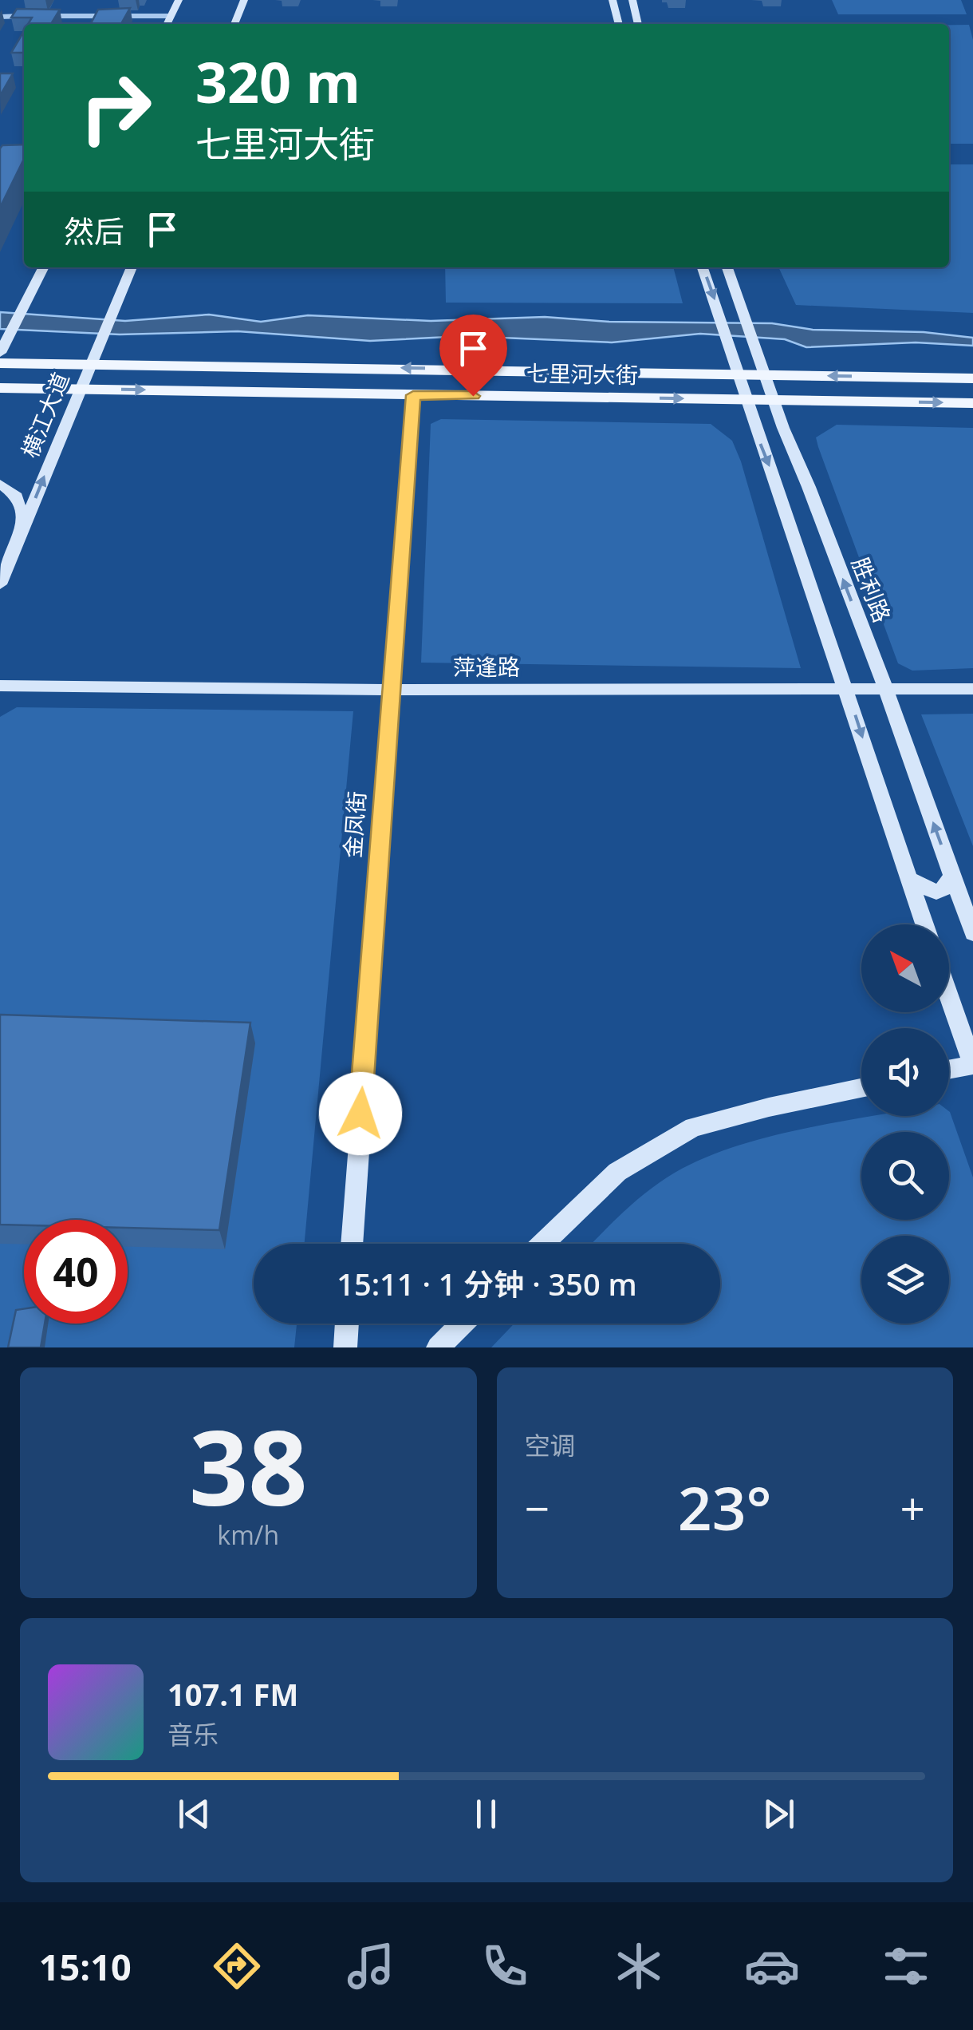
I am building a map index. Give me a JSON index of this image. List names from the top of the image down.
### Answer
{
  "streets": {
    "main road": ["七里河大街"],
    "street": [
      "横江大道",
      "胜利路",
      "萍逢路",
      "金凤街"
    ]
  },
  "crossings": [
    ["七里河大街", "横江大道"],
    ["七里河大街", "胜利路"],
    ["七里河大街", "金凤街"],
    ["胜利路", "萍逢路"],
    ["萍逢路", "金凤街"]
  ],
  "one_way": ["横江大道"],
  "north": "top left",
  "page": {
    "turn": ["320 m", "七里河大街"],
    "then": "然后",
    "limit": "40",
    "trip": "15:11 · 1 分钟 · 350 m",
    "tile": [
      ["38", "km/h"],
      "空调"
    ],
    "heat": ["−", "23°", "+"],
    "song": ["107.1 FM", "音乐"],
    "tabs": "15:10"
  }
}
